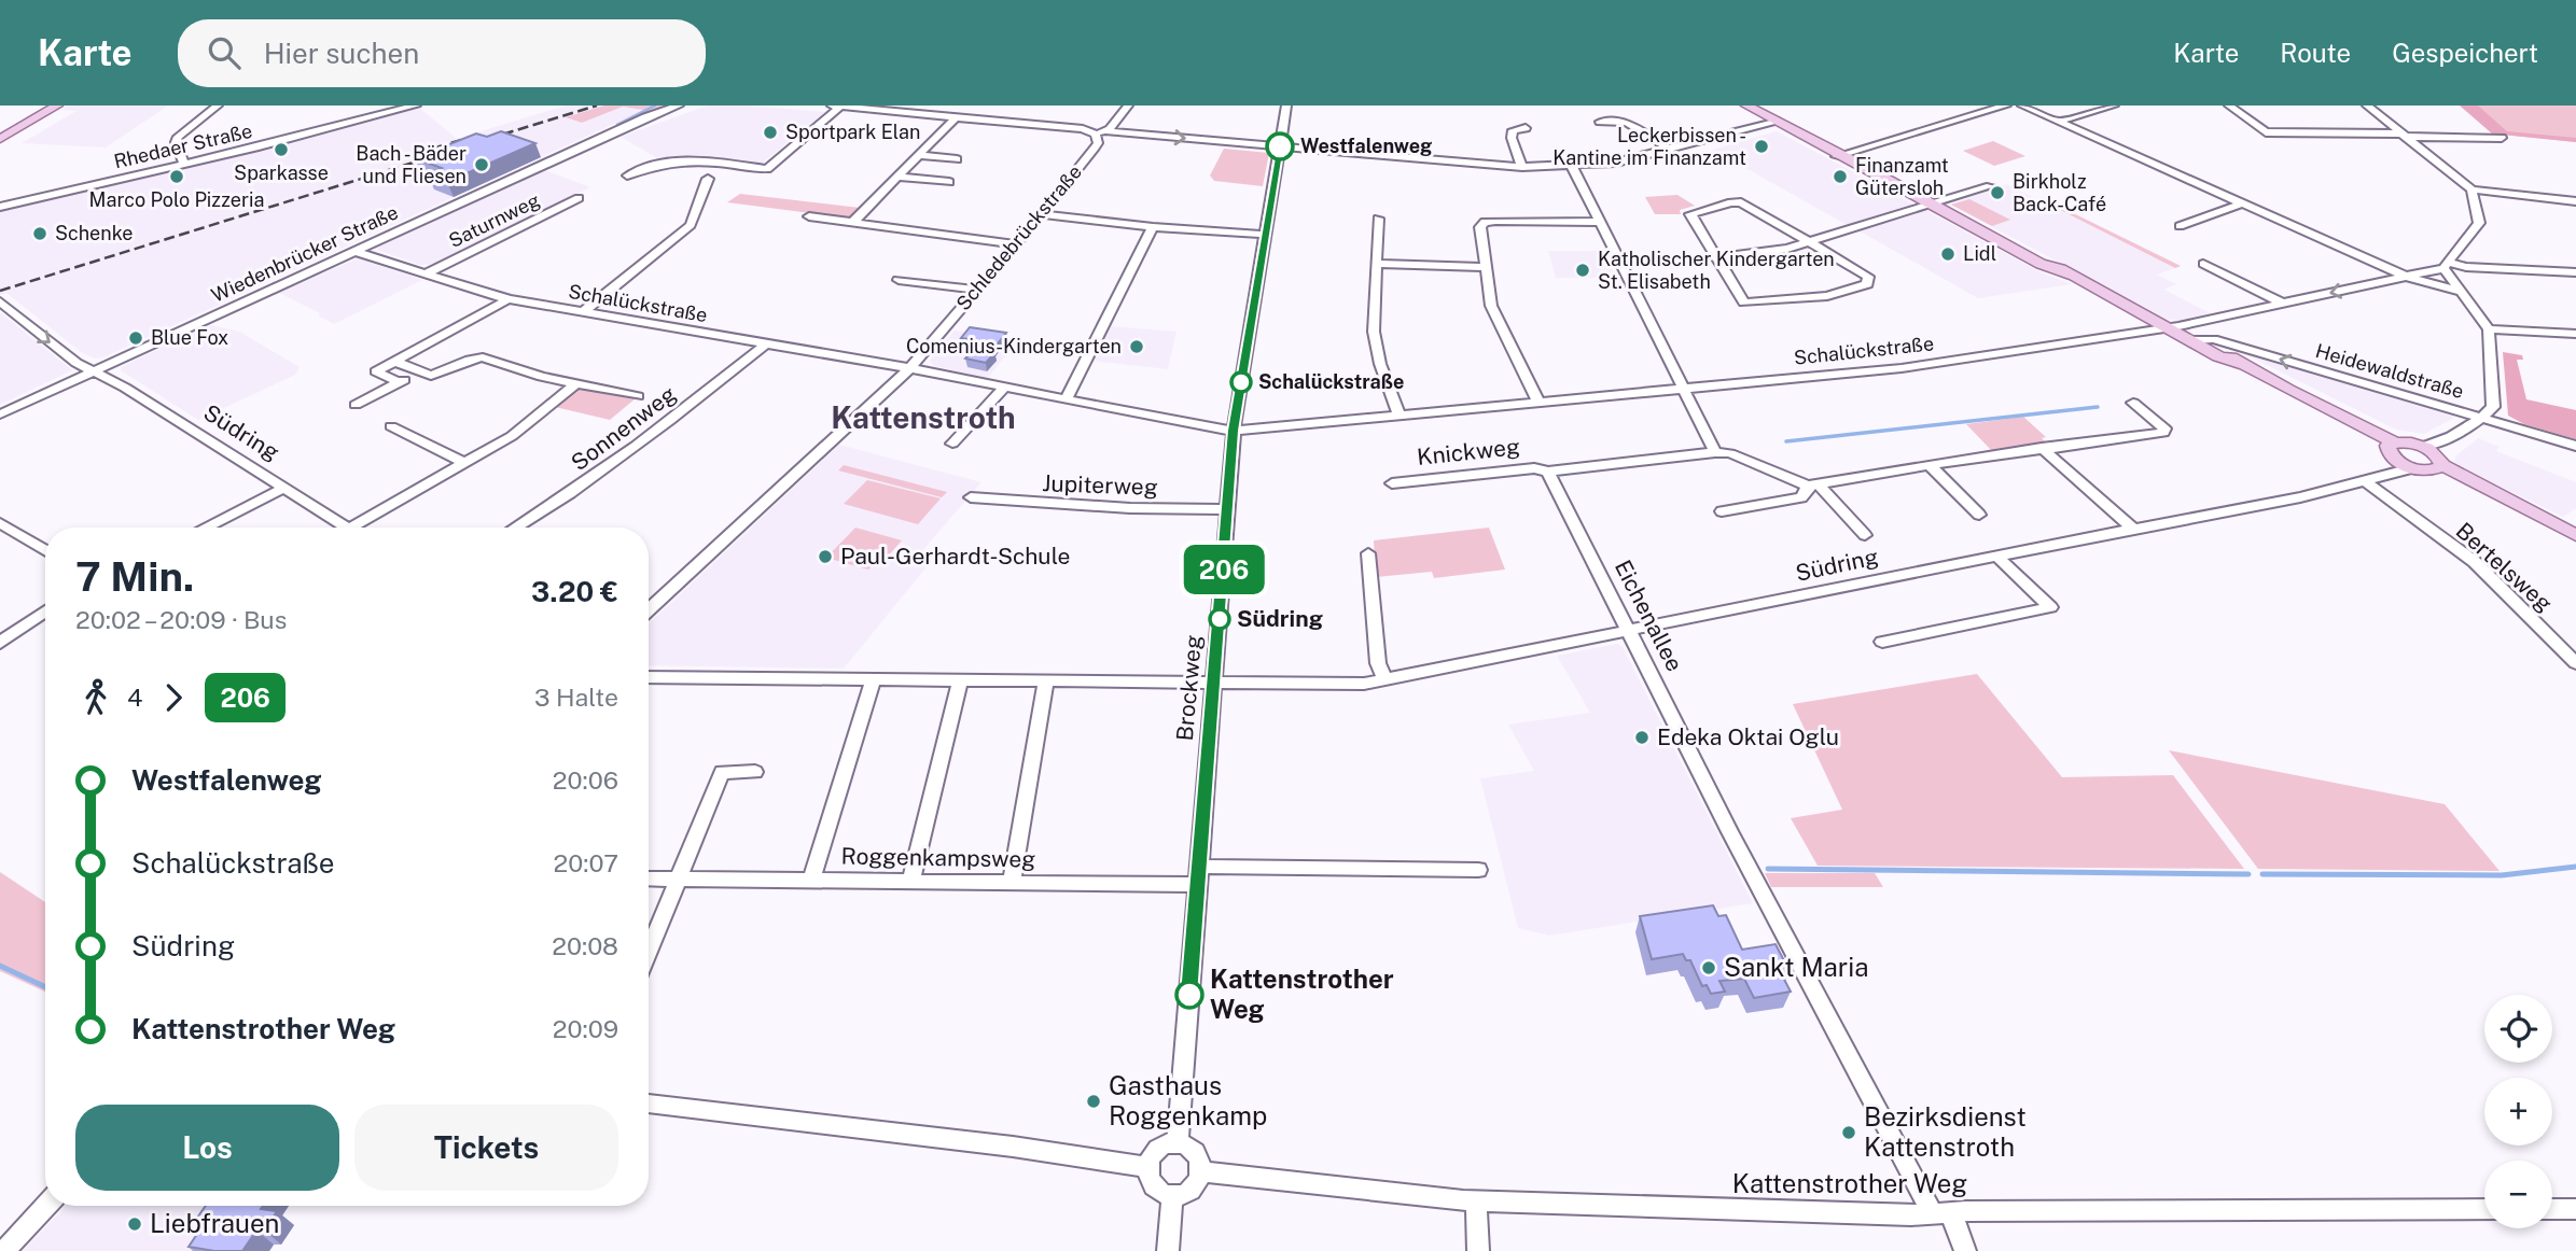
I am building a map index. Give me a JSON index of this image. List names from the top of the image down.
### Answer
{
  "streets": {
    "street": [
      "Rhedaer Straße",
      "Saturnweg",
      "Schledebrückstraße",
      "Wiedenbrücker Straße",
      "Schalückstraße",
      "Heidewaldstraße",
      "Sonnenweg",
      "Südring",
      "Knickweg",
      "Jupiterweg",
      "Bertelsweg",
      "Eichenallee",
      "Brockweg",
      "Roggenkampsweg",
      "Kattenstrother Weg"
    ]
  },
  "crossings": [
    ["Saturnweg", "Schalückstraße"],
    ["Schledebrückstraße", "Schalückstraße"],
    ["Wiedenbrücker Straße", "Schalückstraße"],
    ["Wiedenbrücker Straße", "Südring"],
    ["Schalückstraße", "Sonnenweg"],
    ["Schalückstraße", "Brockweg"],
    ["Südring", "Bertelsweg"],
    ["Südring", "Eichenallee"],
    ["Südring", "Brockweg"],
    ["Knickweg", "Eichenallee"],
    ["Jupiterweg", "Brockweg"],
    ["Eichenallee", "Kattenstrother Weg"],
    ["Brockweg", "Roggenkampsweg"],
    ["Brockweg", "Kattenstrother Weg"]
  ],
  "districts": ["Kattenstroth"],
  "places": [
    "Sportpark Elan",
    "Westfalenweg",
    "Leckerbissen - Kantine im Finanzamt",
    "Sparkasse",
    "Bach - Bäder und Fliesen",
    "Marco Polo Pizzeria",
    "Finanzamt Gütersloh",
    "Birkholz Back-Café",
    "Schenke",
    "Lidl",
    "Katholischer Kindergarten St. Elisabeth",
    "Blue Fox",
    "Comenius-Kindergarten",
    "Schalückstraße",
    "Paul-Gerhardt-Schule",
    "Südring",
    "Edeka Oktai Oglu",
    "Sankt Maria",
    "Kattenstrother Weg",
    "Gasthaus Roggenkamp",
    "Bezirksdienst Kattenstroth",
    "Liebfrauen"
  ],
  "lines": ["bus line 206"],
  "page": {
    "header": "Karte",
    "search": "Hier suchen",
    "nav": ["Karte", "Route", "Gespeichert"],
    "on_map": "206",
    "heading": ["7 Min.", "20:02 – 20:09 · Bus", "3.20 €"],
    "legs": ["4", "206", "3 Halte"],
    "list": [
      {
        "name": "Westfalenweg",
        "value": "20:06"
      },
      {
        "name": "Schalückstraße",
        "value": "20:07"
      },
      {
        "name": "Südring",
        "value": "20:08"
      },
      {
        "name": "Kattenstrother Weg",
        "value": "20:09"
      }
    ],
    "map_buttons": ["+", "−"],
    "buttons": ["Los", "Tickets"]
  }
}
